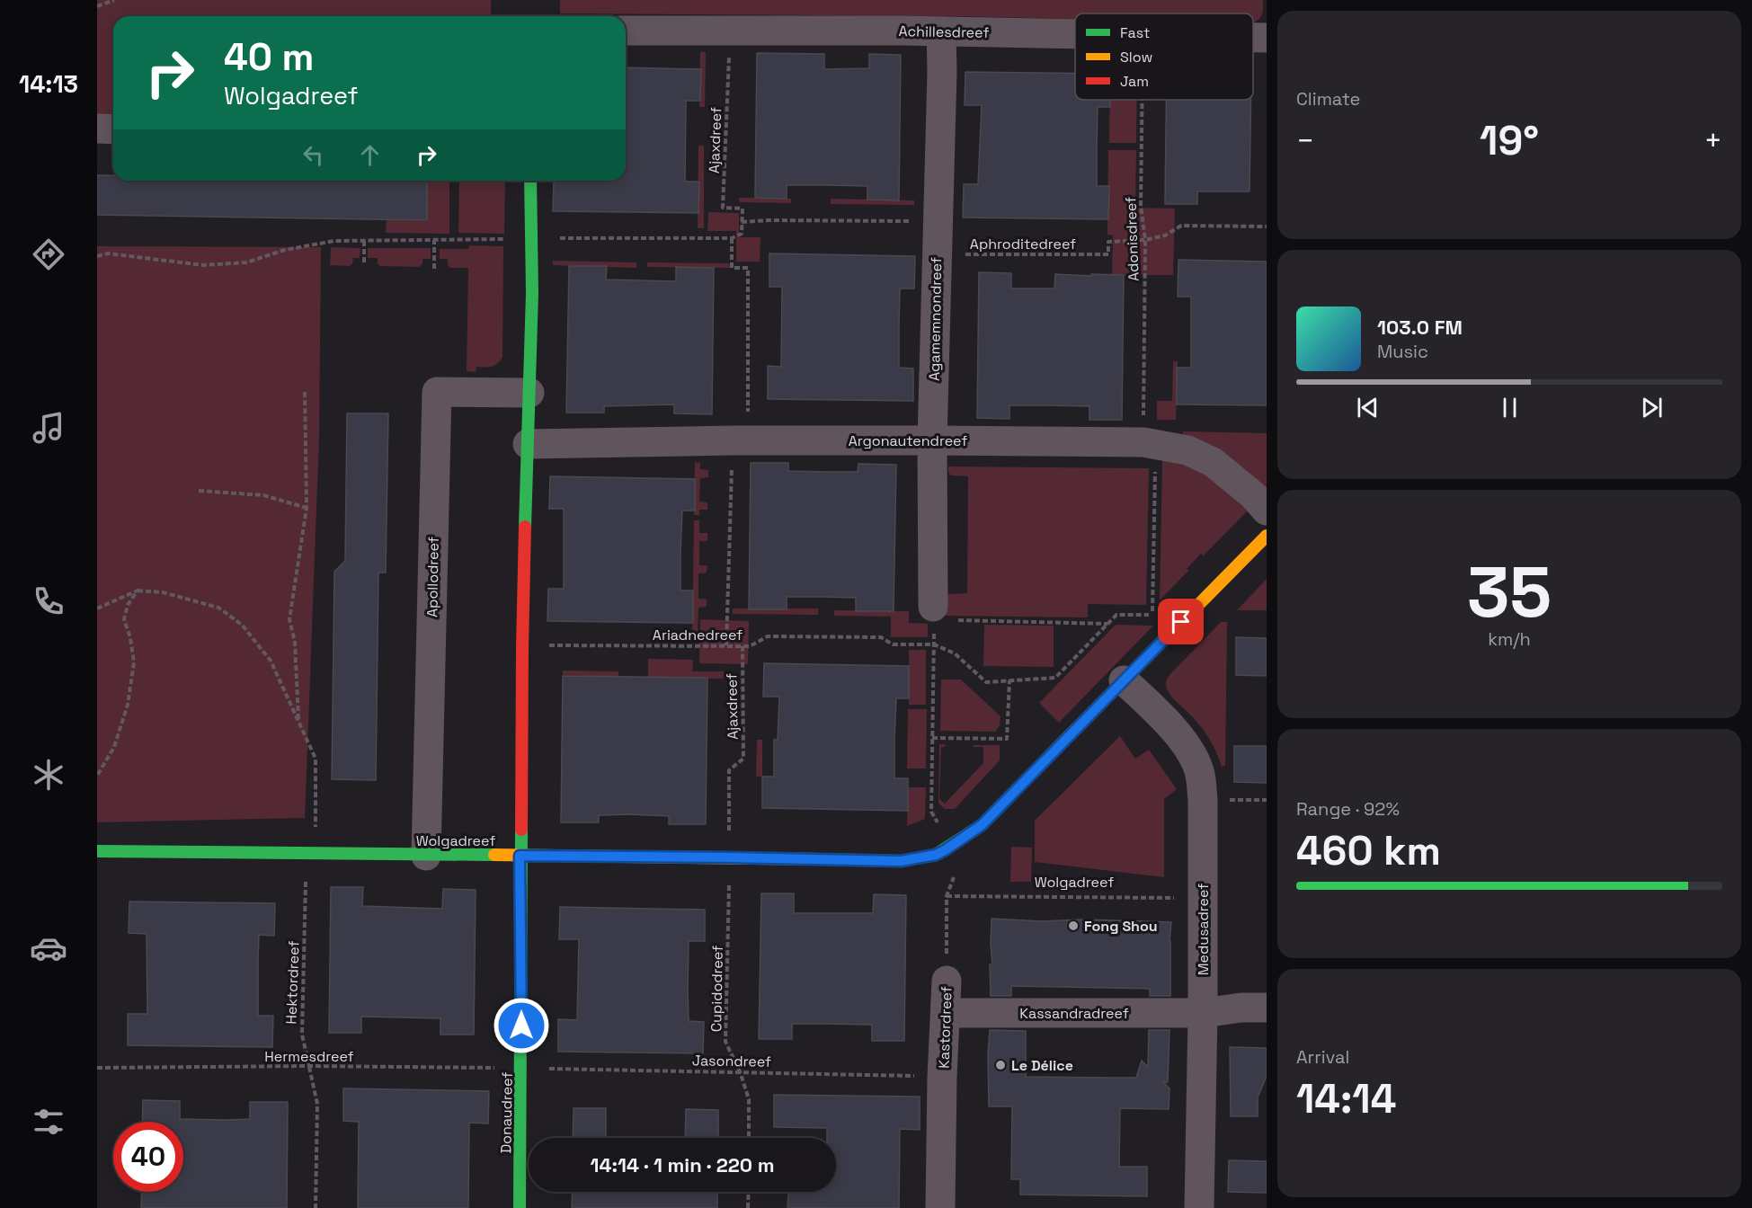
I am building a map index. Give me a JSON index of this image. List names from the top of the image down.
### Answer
{
  "streets": {
    "street": [
      "Achillesdreef",
      "Agamemnondreef",
      "Argonautendreef",
      "Apollodreef",
      "Wolgadreef",
      "Medusadreef",
      "Kassandradreef",
      "Kastordreef",
      "Donaudreef"
    ],
    "path": [
      "Ajaxdreef",
      "Adonisdreef",
      "Aphroditedreef",
      "Ariadnedreef",
      "Hektordreef",
      "Cupidodreef",
      "Hermesdreef",
      "Jasondreef"
    ]
  },
  "crossings": [
    ["Achillesdreef", "Ajaxdreef"],
    ["Achillesdreef", "Agamemnondreef"],
    ["Ajaxdreef", "Aphroditedreef"],
    ["Ajaxdreef", "Ariadnedreef"],
    ["Ajaxdreef", "Wolgadreef"],
    ["Ajaxdreef", "Cupidodreef"],
    ["Adonisdreef", "Aphroditedreef"],
    ["Adonisdreef", "Argonautendreef"],
    ["Aphroditedreef", "Agamemnondreef"],
    ["Agamemnondreef", "Argonautendreef"],
    ["Apollodreef", "Wolgadreef"],
    ["Wolgadreef", "Medusadreef"],
    ["Wolgadreef", "Hektordreef"],
    ["Wolgadreef", "Cupidodreef"],
    ["Wolgadreef", "Kastordreef"],
    ["Wolgadreef", "Donaudreef"],
    ["Medusadreef", "Kassandradreef"],
    ["Hektordreef", "Hermesdreef"],
    ["Cupidodreef", "Jasondreef"],
    ["Kassandradreef", "Kastordreef"],
    ["Kastordreef", "Jasondreef"],
    ["Hermesdreef", "Jasondreef"],
    ["Hermesdreef", "Donaudreef"],
    ["Jasondreef", "Donaudreef"]
  ],
  "places": ["Fong Shou", "Le Délice"],
  "legend": ["Fast", "Slow", "Jam"],
  "page": {
    "tabs": "14:13",
    "tile": [
      "Climate",
      ["35", "km/h"],
      ["Range · 92%", "460 km"],
      ["Arrival", "14:14"]
    ],
    "turn": ["40 m", "Wolgadreef"],
    "heat": ["−", "19°", "+"],
    "song": ["103.0 FM", "Music"],
    "limit": "40",
    "trip": "14:14 · 1 min · 220 m"
  }
}
